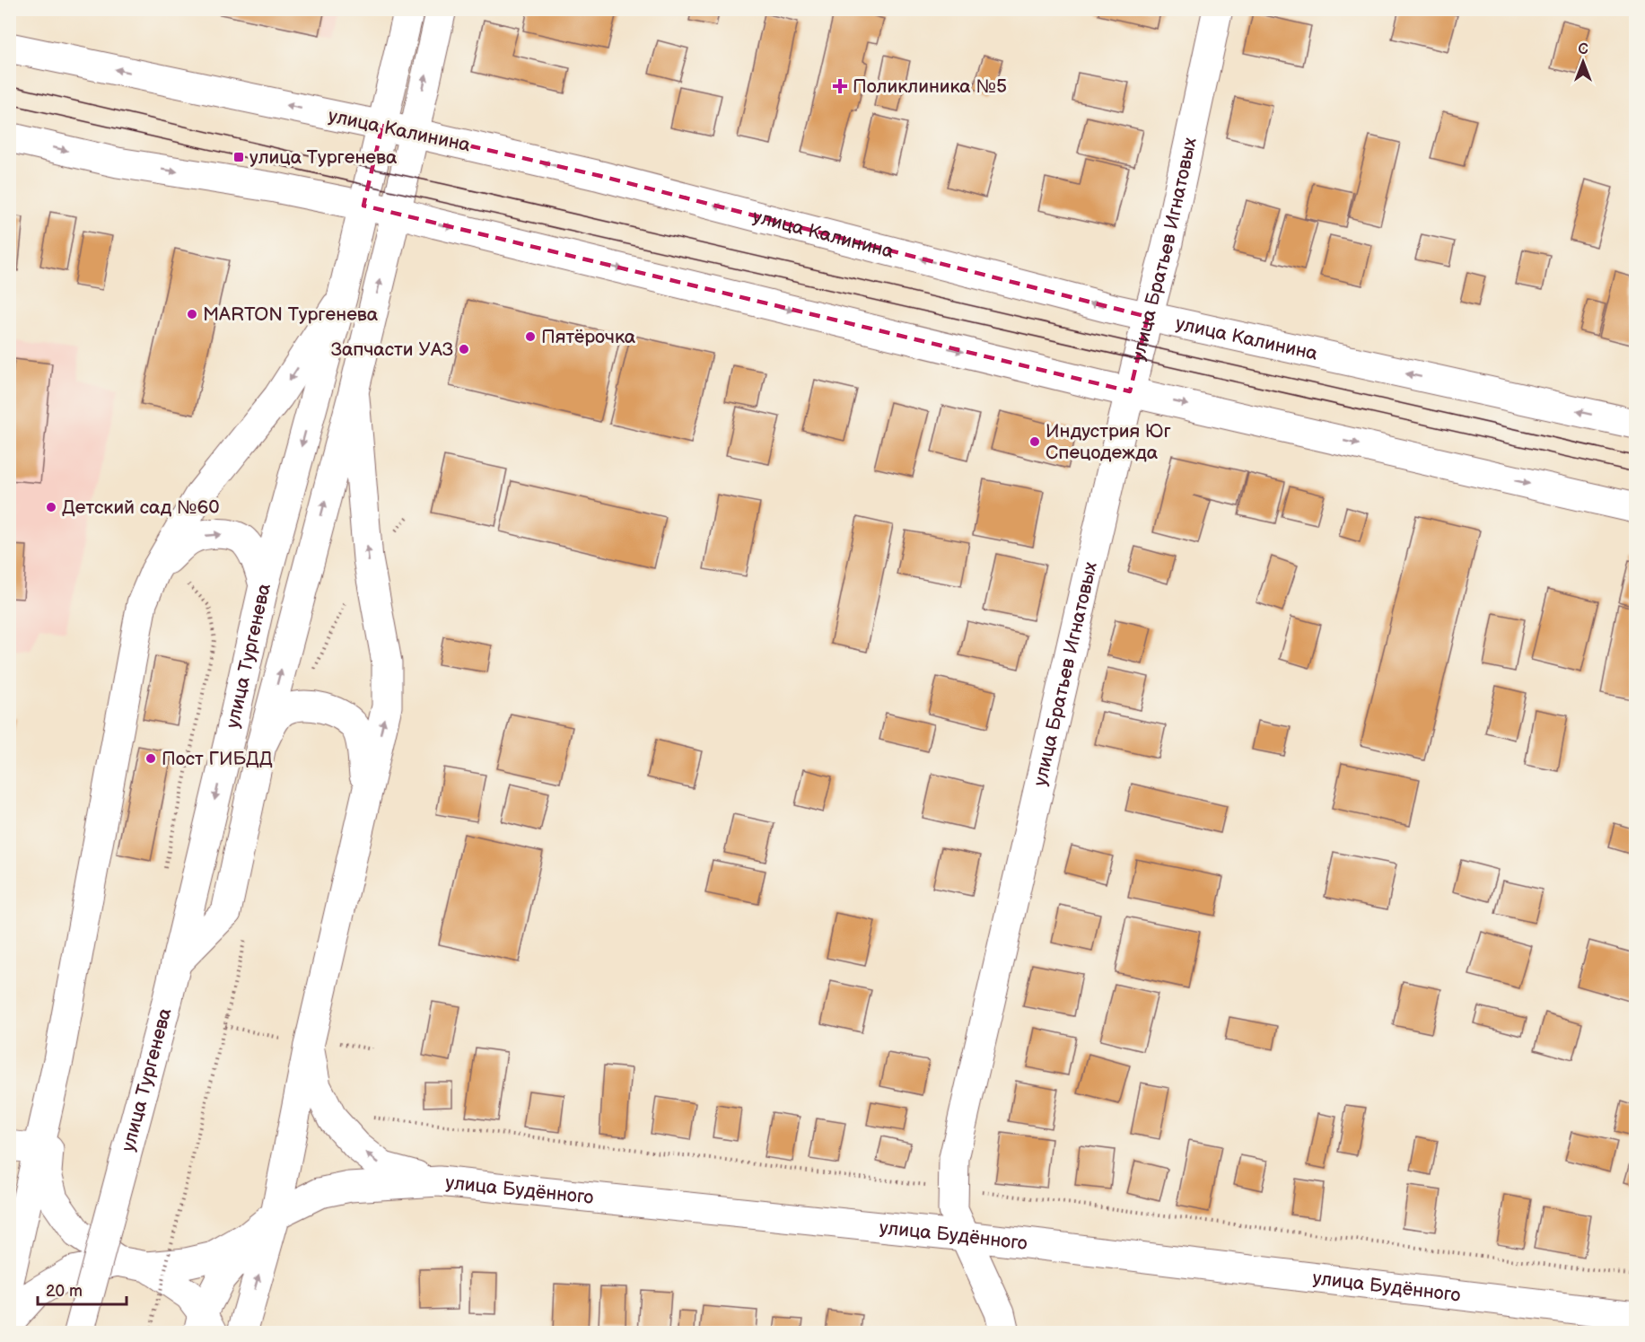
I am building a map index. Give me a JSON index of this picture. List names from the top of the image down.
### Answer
{
  "streets": {
    "main road": [
      "улица Калинина",
      "улица Братьев Игнатовых",
      "улица Тургенева",
      "улица Будённого"
    ]
  },
  "crossings": [
    ["улица Калинина", "улица Братьев Игнатовых"],
    ["улица Калинина", "улица Тургенева"],
    ["улица Братьев Игнатовых", "улица Будённого"]
  ],
  "places": {
    "health": ["Поликлиника №5"],
    "transit": ["улица Тургенева"],
    "other": [
      "MARTON Тургенева",
      "Пятёрочка",
      "Запчасти УАЗ",
      "Индустрия Юг Спецодежда",
      "Детский сад №60",
      "Пост ГИБДД"
    ]
  },
  "scale_bar": "20 m",
  "north": "top"
}
